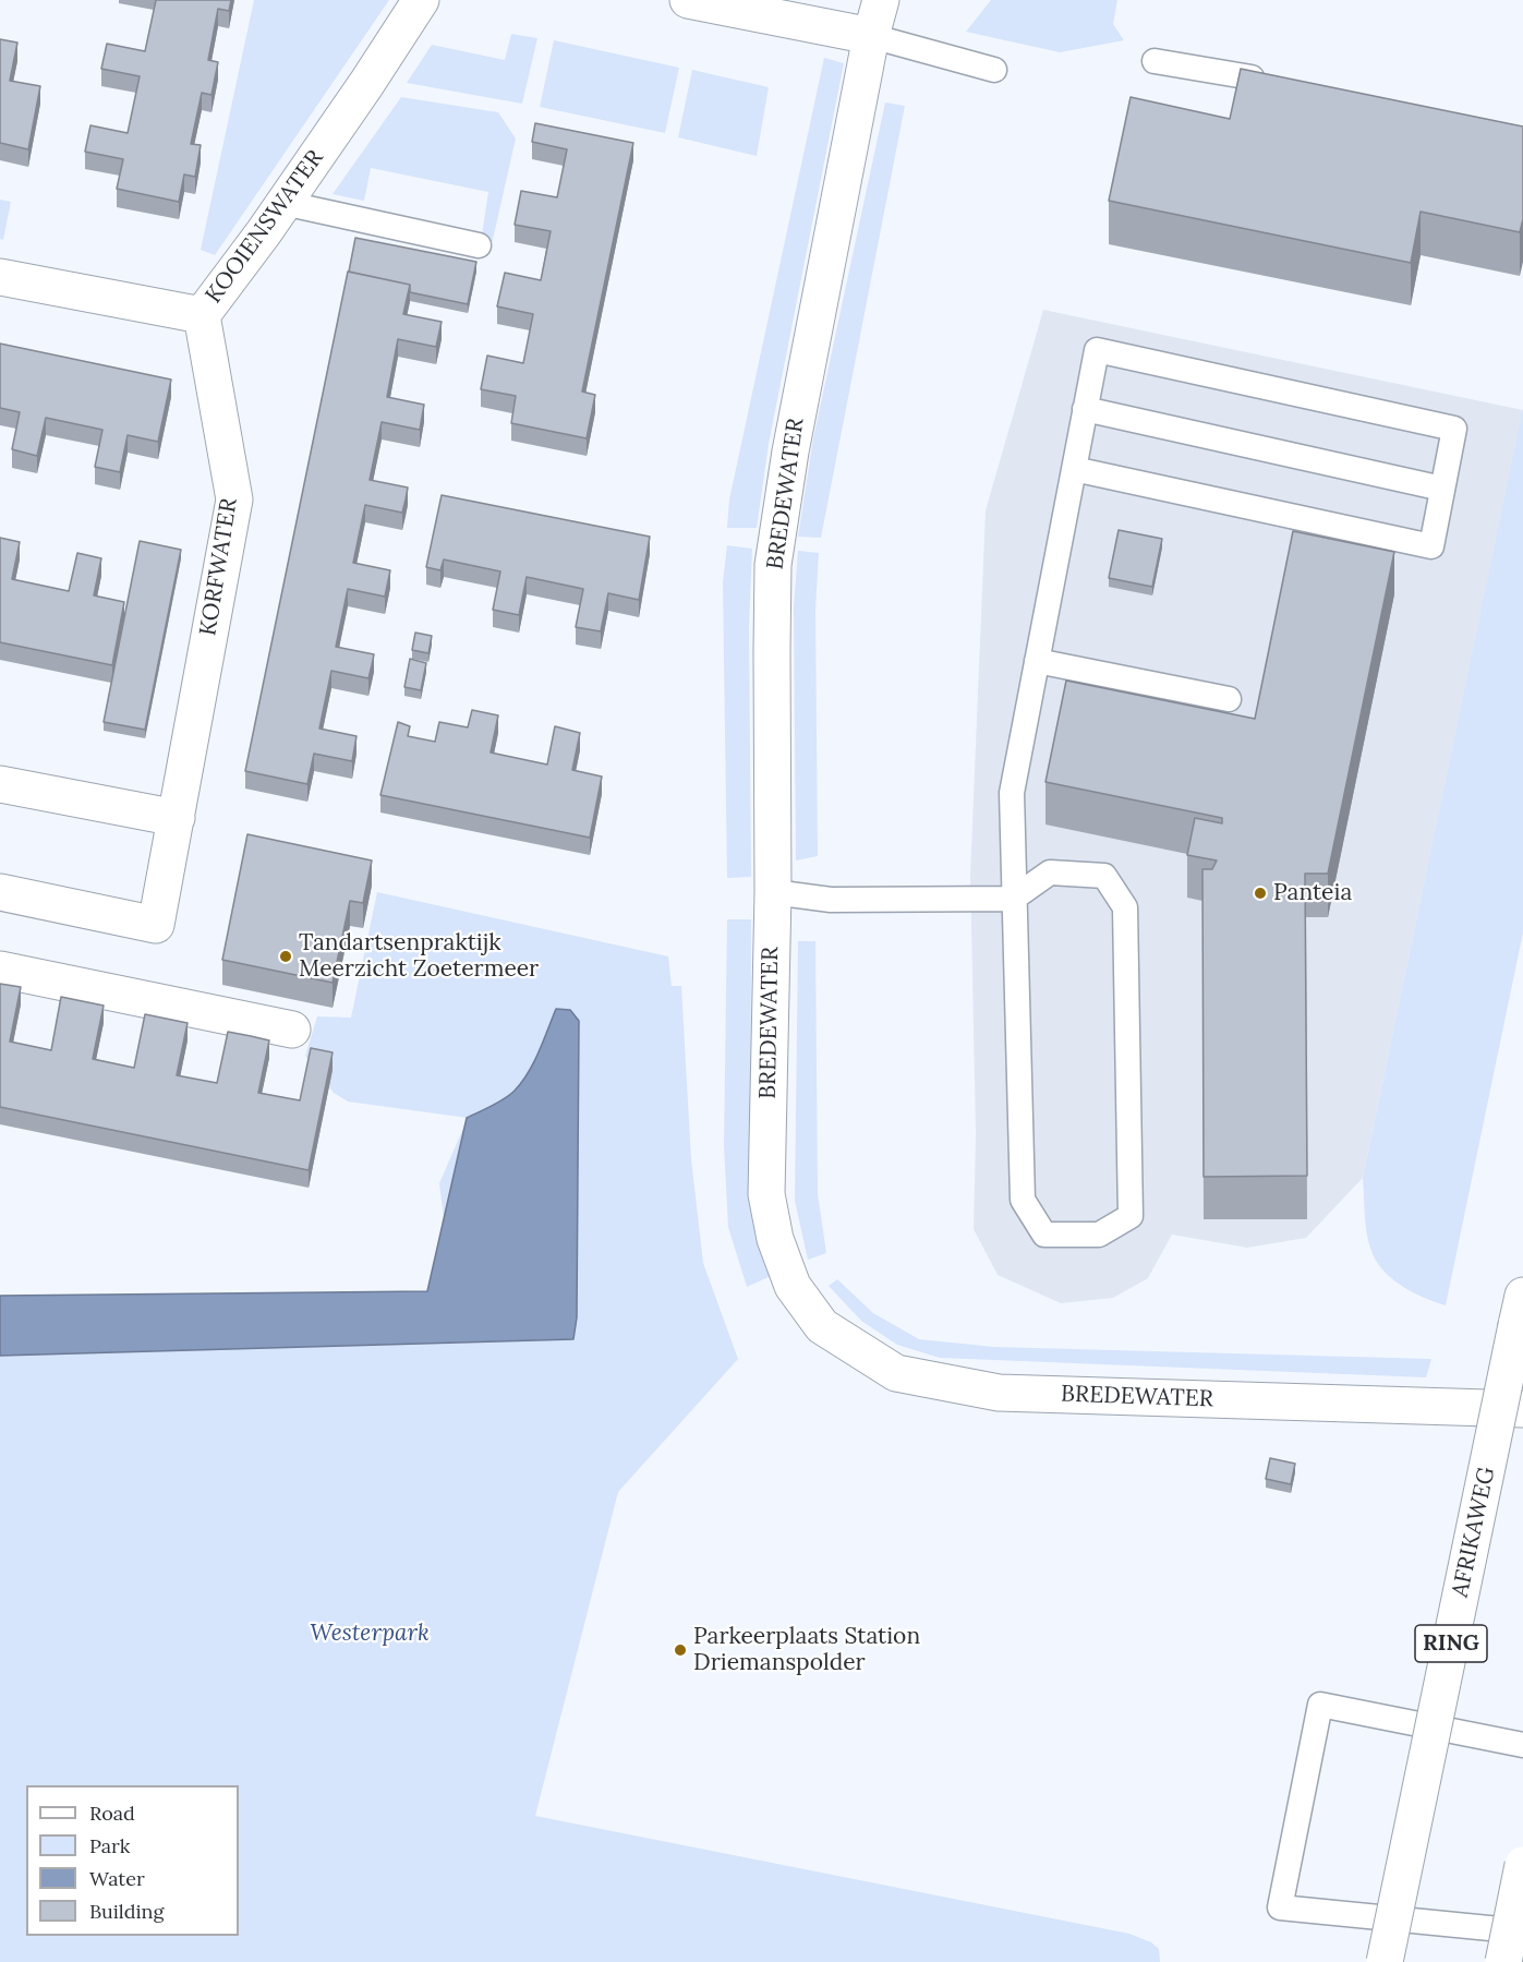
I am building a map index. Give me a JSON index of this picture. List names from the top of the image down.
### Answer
{
  "streets": {
    "street": [
      "KOOIENSWATER",
      "BREDEWATER",
      "KORFWATER",
      "AFRIKAWEG",
      "RING"
    ]
  },
  "crossings": [
    ["KOOIENSWATER", "KORFWATER"]
  ],
  "parks": ["Westerpark"],
  "places": ["Panteia", "Tandartsenpraktijk Meerzicht Zoetermeer", "Parkeerplaats Station Driemanspolder"],
  "legend": [
    "Road",
    "Park",
    "Water",
    "Building"
  ]
}
